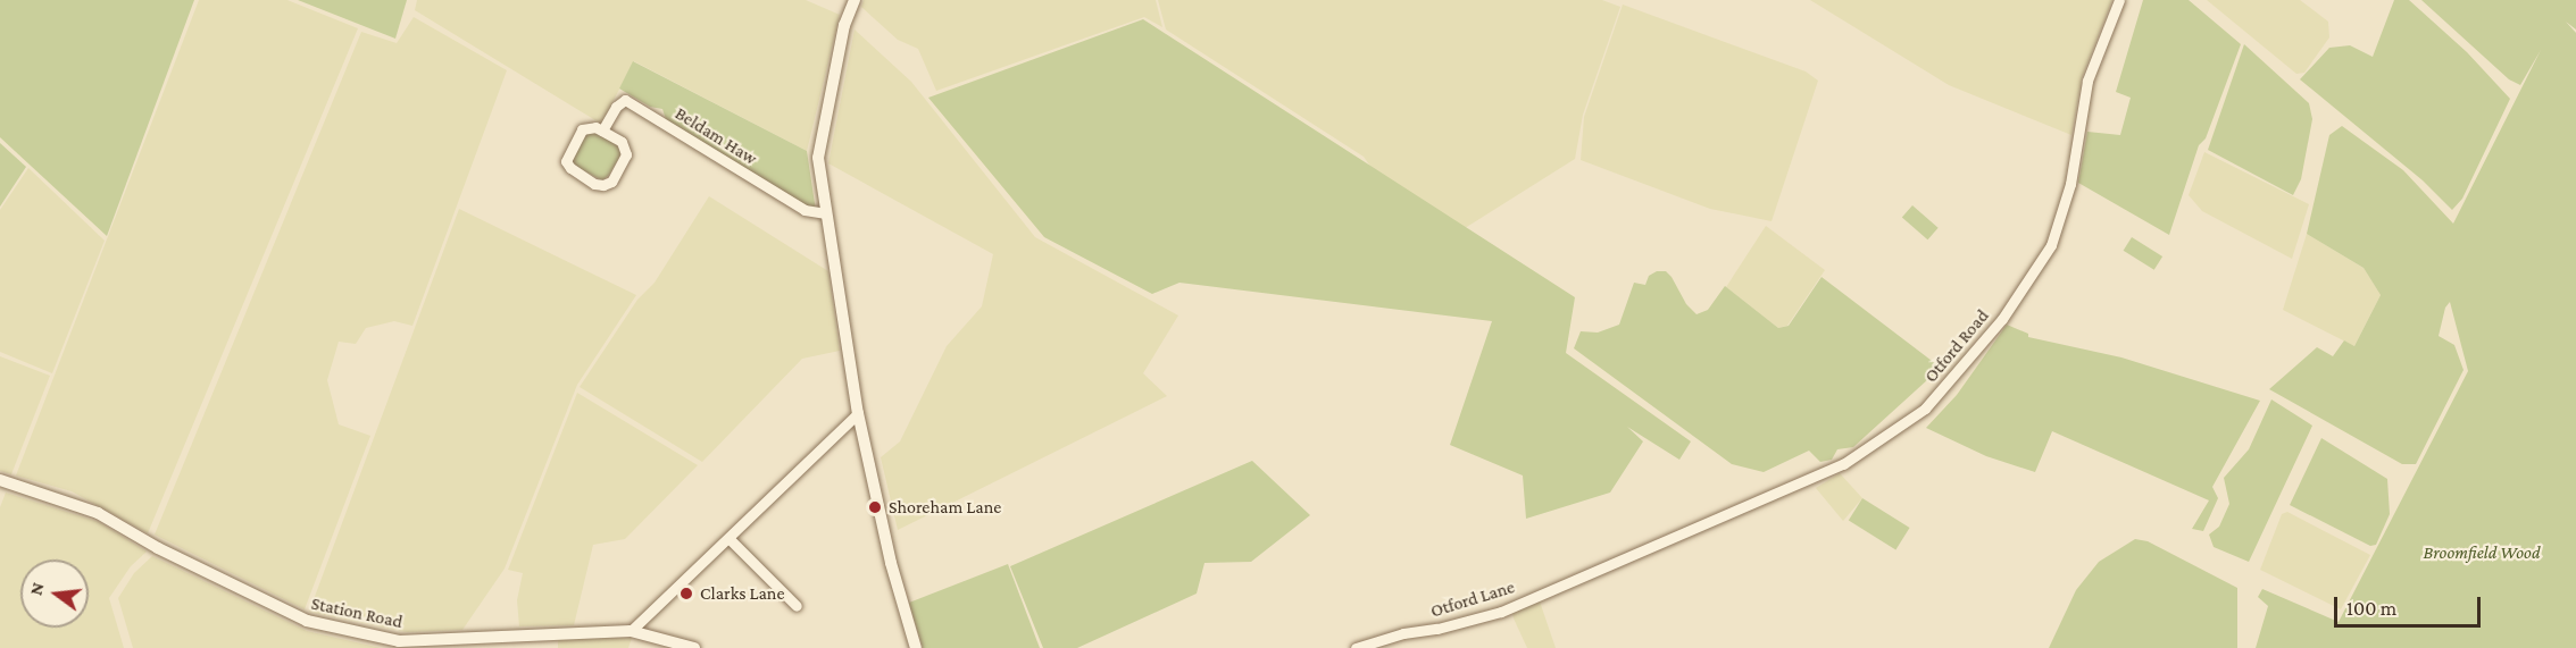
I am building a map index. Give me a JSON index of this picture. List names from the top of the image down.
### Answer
{
  "streets": {
    "street": [
      "Beldam Haw",
      "Otford Road",
      "Otford Lane",
      "Station Road"
    ]
  },
  "crossings": [
    ["Otford Road", "Otford Lane"]
  ],
  "parks": ["Broomfield Wood"],
  "places": ["Shoreham Lane", "Clarks Lane"],
  "scale_bar": "100 m",
  "north": "left"
}
